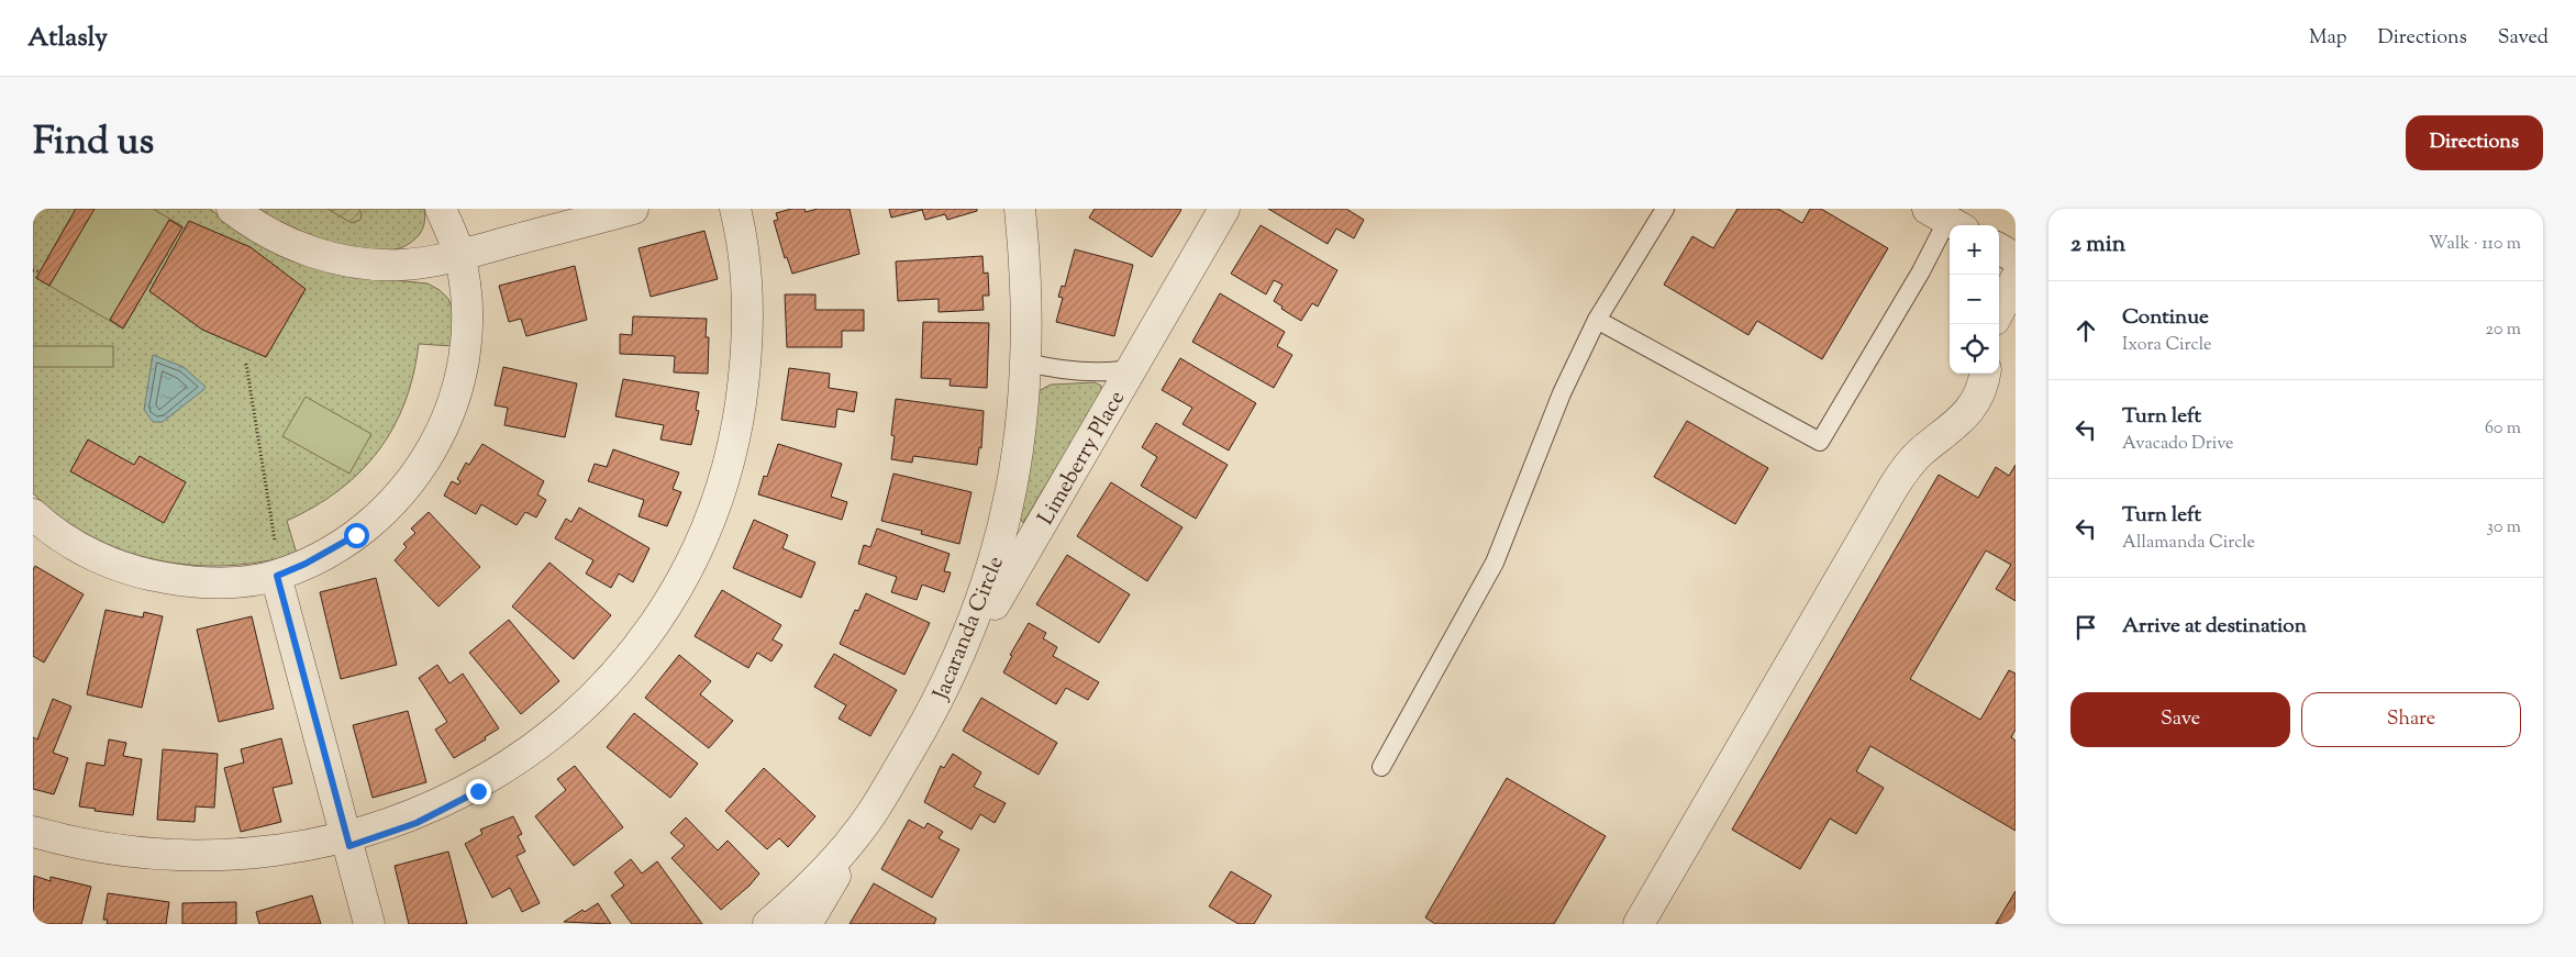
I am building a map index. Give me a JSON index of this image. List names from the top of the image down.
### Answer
{
  "streets": {
    "street": ["Limeberry Place", "Jacaranda Circle"]
  },
  "crossings": [
    ["Limeberry Place", "Jacaranda Circle"]
  ],
  "page": {
    "header": "Atlasly",
    "nav": ["Map", "Directions", "Saved"],
    "title": "Find us",
    "buttons": [
      "Directions",
      ["Save", "Share"]
    ],
    "heading": ["2 min", "Walk · 110 m"],
    "map_buttons": ["+", "−"],
    "list": [
      ["Continue", "Ixora Circle", "20 m"],
      ["Turn left", "Avacado Drive", "60 m"],
      ["Turn left", "Allamanda Circle", "30 m"],
      "Arrive at destination"
    ]
  }
}
